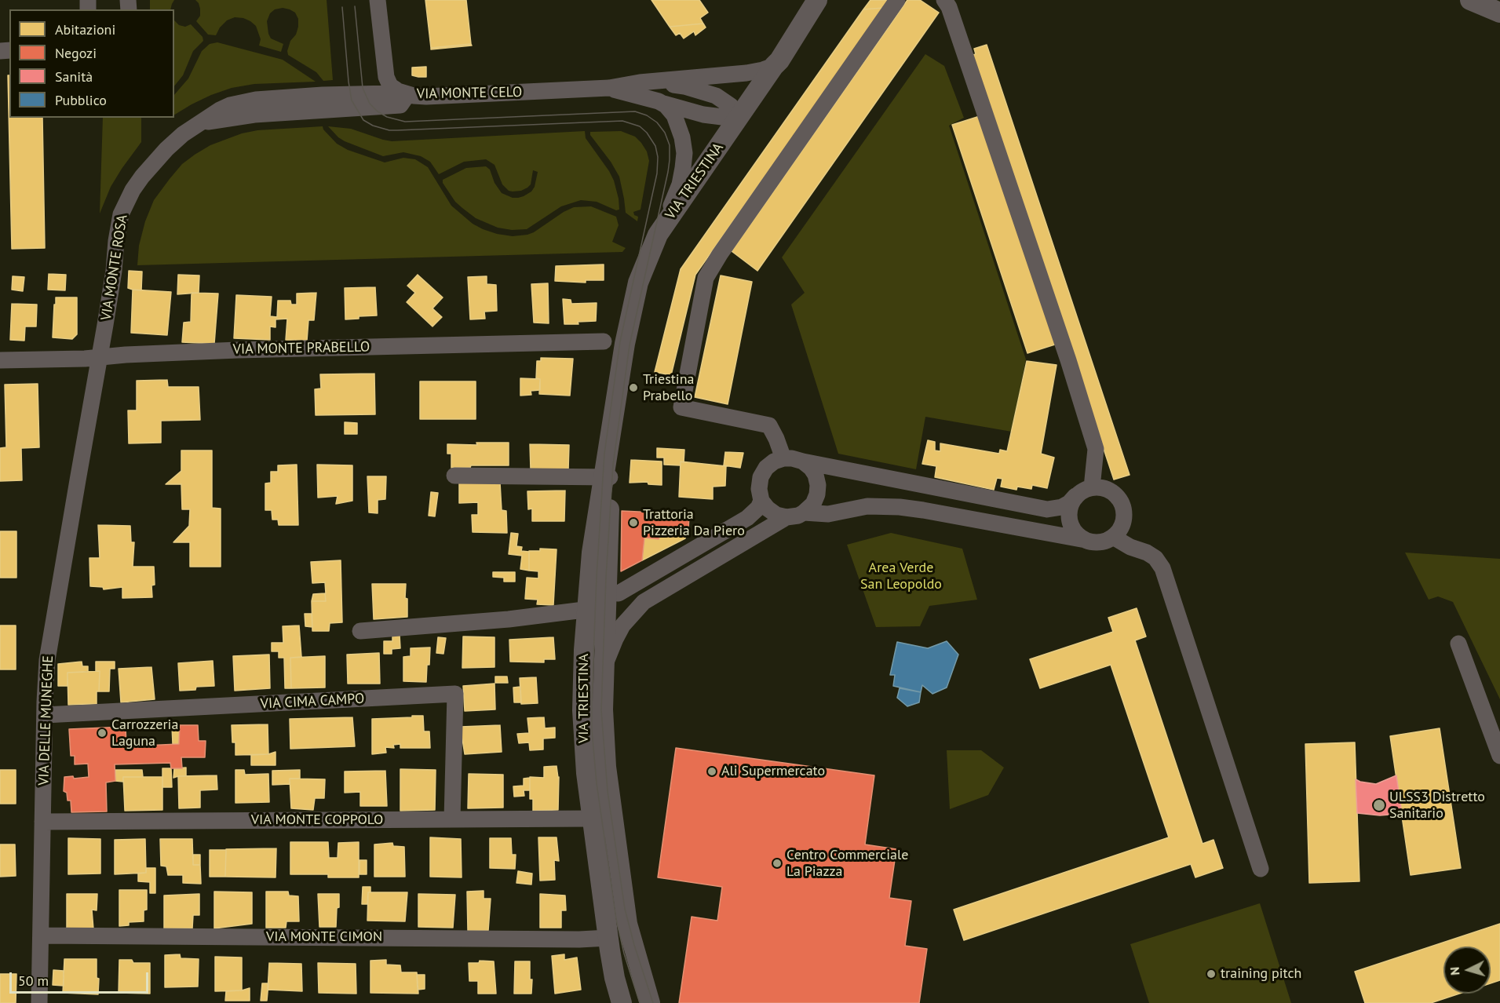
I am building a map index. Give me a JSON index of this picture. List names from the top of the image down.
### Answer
{
  "streets": {
    "street": [
      "VIA MONTE CELO",
      "VIA TRIESTINA",
      "VIA MONTE ROSA",
      "VIA MONTE PRABELLO",
      "VIA CIMA CAMPO",
      "VIA DELLE MUNEGHE",
      "VIA MONTE COPPOLO",
      "VIA MONTE CIMON"
    ]
  },
  "crossings": [
    ["VIA MONTE CELO", "VIA TRIESTINA"],
    ["VIA MONTE CELO", "VIA MONTE ROSA"],
    ["VIA TRIESTINA", "VIA MONTE COPPOLO"],
    ["VIA TRIESTINA", "VIA MONTE CIMON"],
    ["VIA MONTE ROSA", "VIA MONTE PRABELLO"],
    ["VIA MONTE ROSA", "VIA DELLE MUNEGHE"],
    ["VIA MONTE PRABELLO", "VIA DELLE MUNEGHE"],
    ["VIA CIMA CAMPO", "VIA DELLE MUNEGHE"],
    ["VIA CIMA CAMPO", "VIA MONTE COPPOLO"],
    ["VIA DELLE MUNEGHE", "VIA MONTE COPPOLO"],
    ["VIA DELLE MUNEGHE", "VIA MONTE CIMON"]
  ],
  "parks": ["Area Verde San Leopoldo"],
  "places": [
    "Triestina Prabello",
    "Trattoria Pizzeria Da Piero",
    "Carrozzeria Laguna",
    "Ali Supermercato",
    "ULSS3 Distretto Sanitario",
    "Centro Commerciale La Piazza",
    "training pitch"
  ],
  "legend": [
    "Abitazioni",
    "Negozi",
    "Sanità",
    "Pubblico"
  ],
  "scale_bar": "50 m",
  "north": "left"
}
